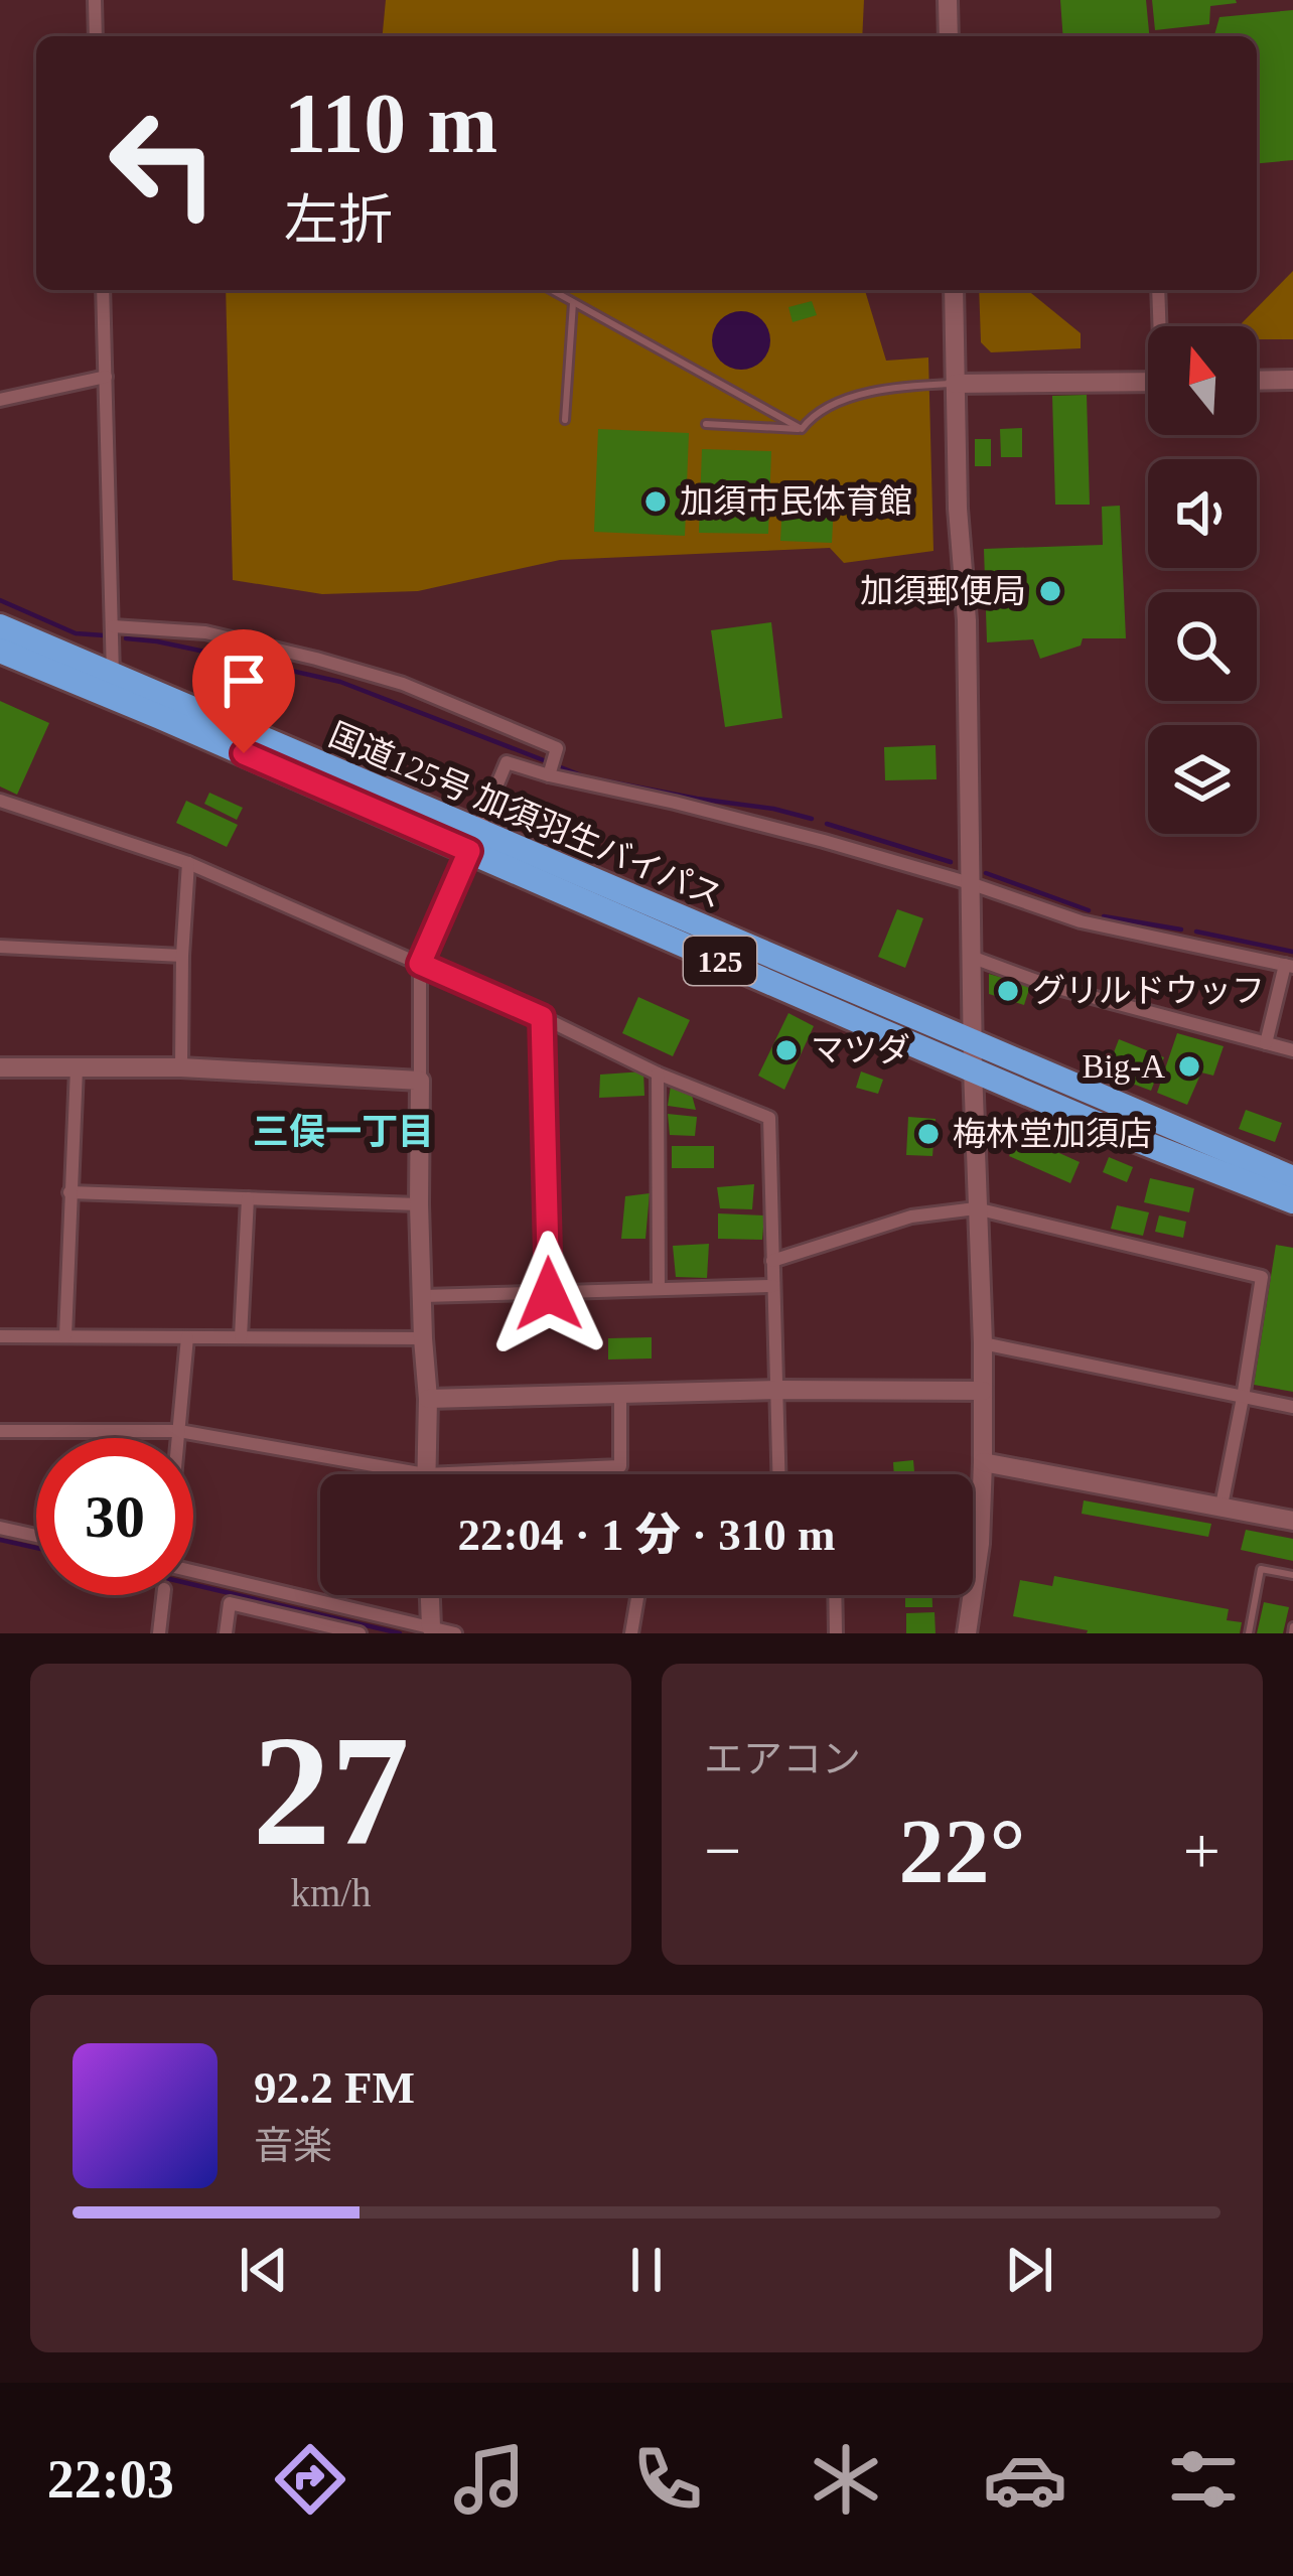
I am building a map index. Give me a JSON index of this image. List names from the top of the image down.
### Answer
{
  "streets": {
    "highway": ["国道125号 加須羽生バイパス", "125"]
  },
  "districts": ["三俣一丁目"],
  "places": [
    "加須市民体育館",
    "加須郵便局",
    "グリルドウッフ",
    "マツダ",
    "Big-A",
    "梅林堂加須店"
  ],
  "north": "top",
  "page": {
    "turn": ["110 m", "左折"],
    "limit": "30",
    "trip": "22:04 · 1 分 · 310 m",
    "tile": [
      ["27", "km/h"],
      "エアコン"
    ],
    "heat": ["−", "22°", "+"],
    "song": ["92.2 FM", "音楽"],
    "tabs": "22:03"
  }
}
